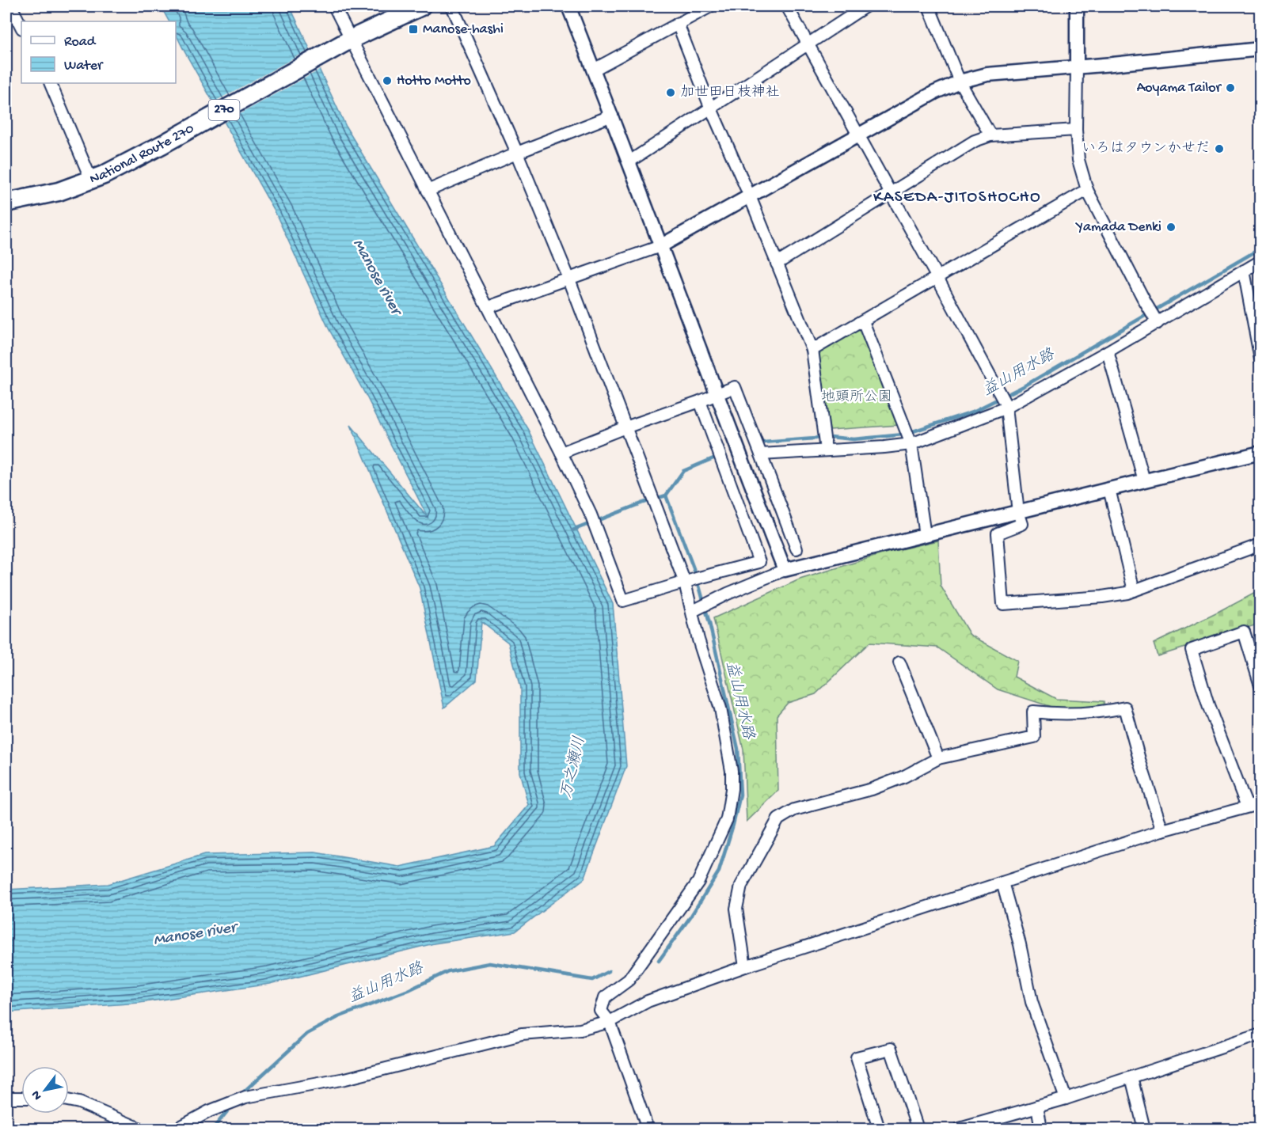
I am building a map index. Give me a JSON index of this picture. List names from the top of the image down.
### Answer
{
  "streets": {
    "highway": ["270", "National Route 270"]
  },
  "districts": ["KASEDA-JITOSHOCHO"],
  "water": ["Manose river", "益山用水路", "万之瀬川"],
  "parks": ["地頭所公園"],
  "places": {
    "transit": ["Manose-hashi"],
    "other": [
      "Hotto Motto",
      "Aoyama Tailor",
      "加世田日枝神社",
      "いろはタウンかせだ",
      "Yamada Denki"
    ]
  },
  "legend": ["Road", "Water"],
  "north": "bottom left"
}
